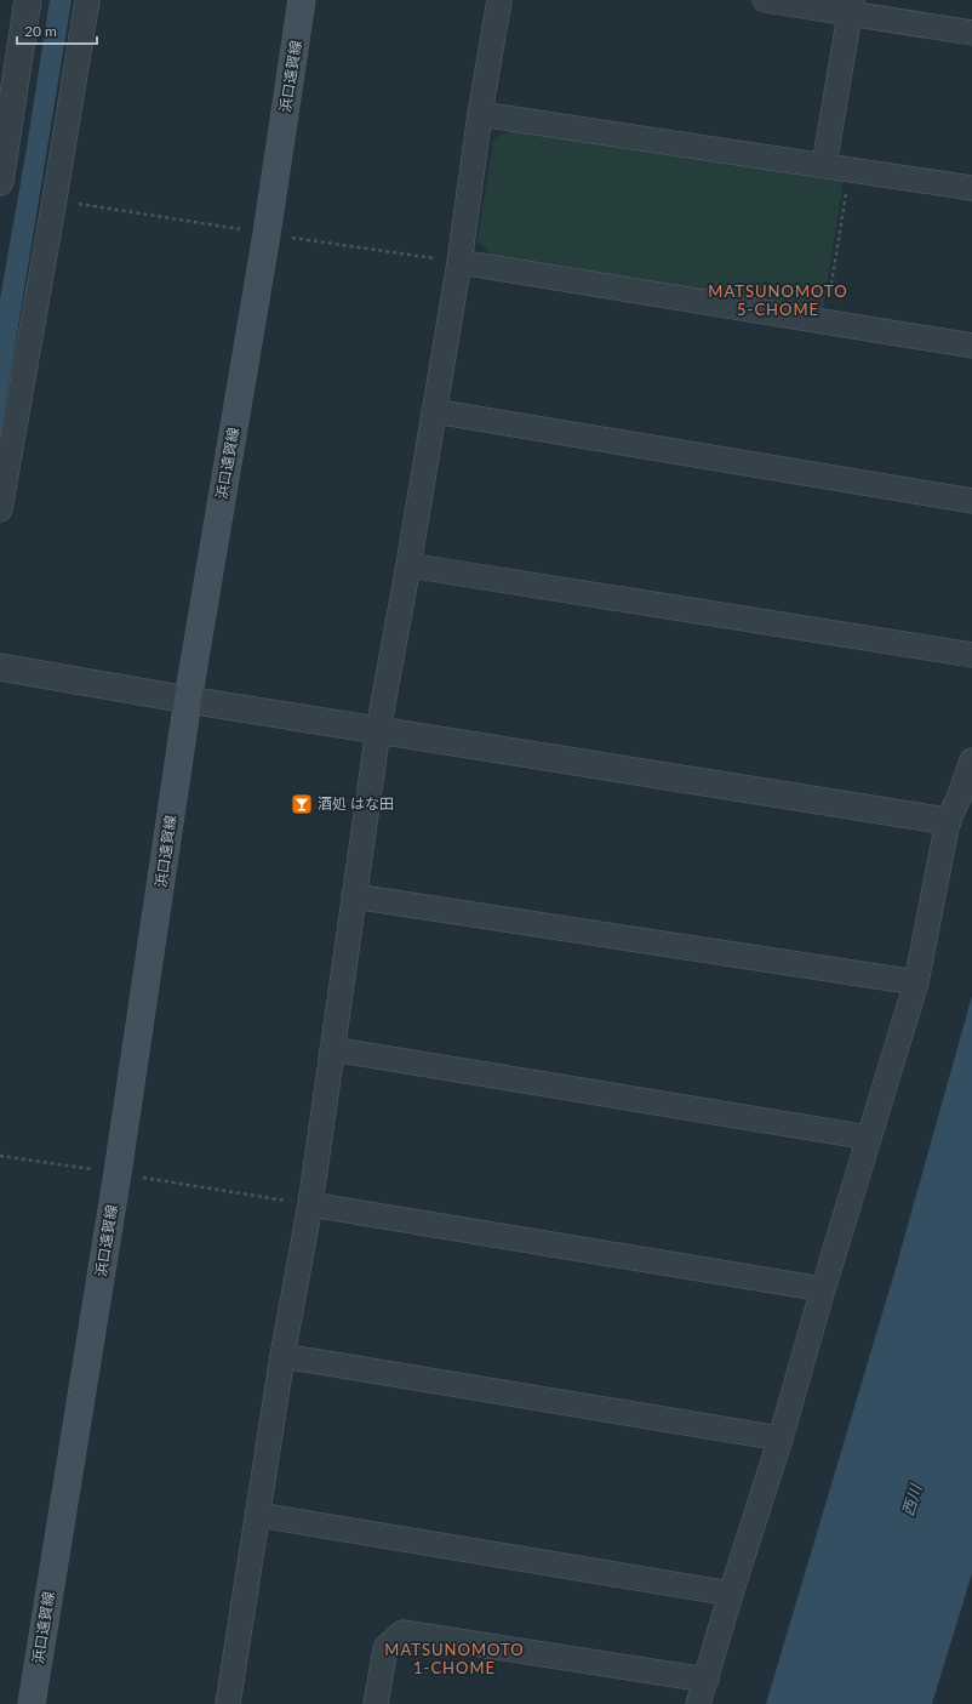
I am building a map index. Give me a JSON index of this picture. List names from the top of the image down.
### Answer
{
  "streets": {
    "main road": ["浜口遠賀線"]
  },
  "districts": ["MATSUNOMOTO 5-CHOME", "MATSUNOMOTO 1-CHOME"],
  "water": ["西川"],
  "places": {
    "bar": ["酒処 はな田"]
  },
  "scale_bar": "20 m"
}
